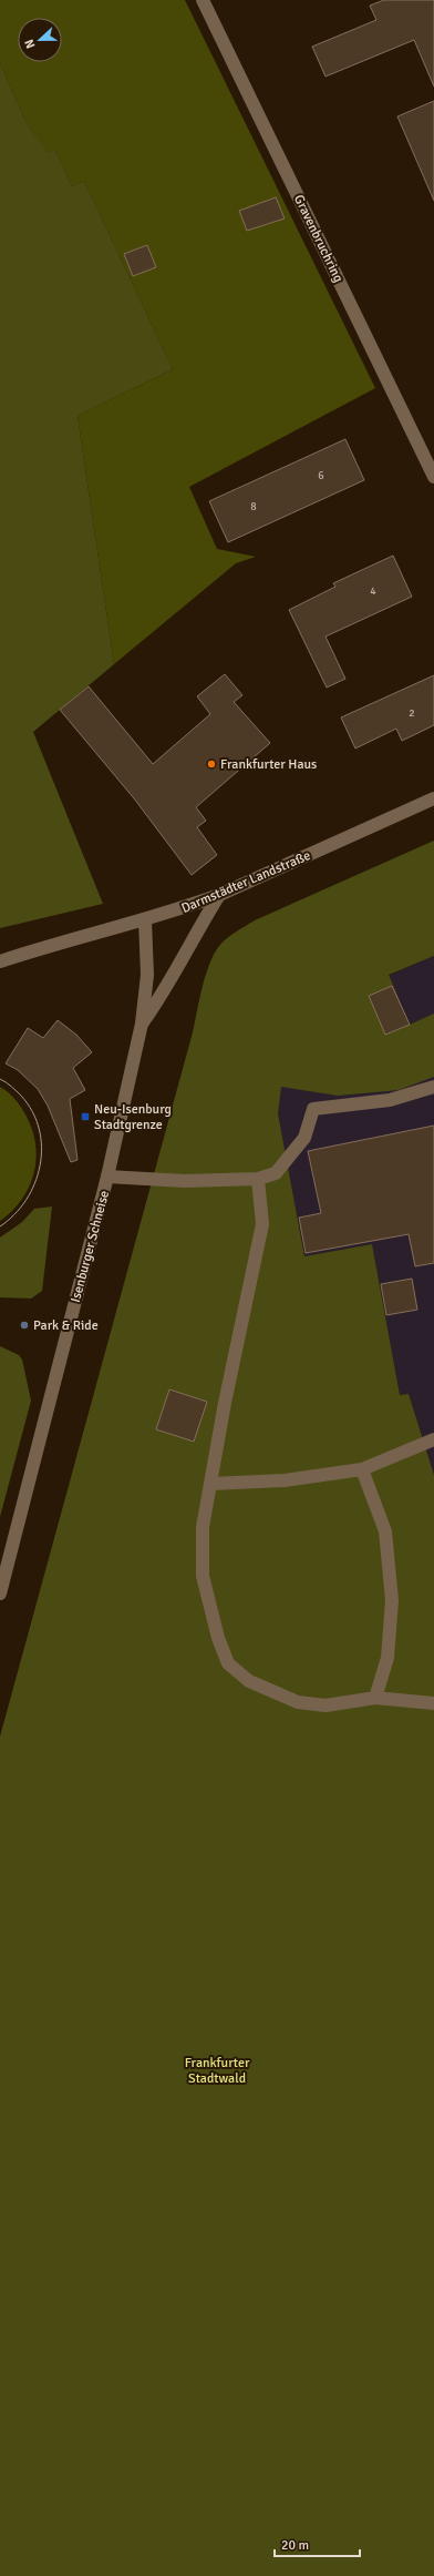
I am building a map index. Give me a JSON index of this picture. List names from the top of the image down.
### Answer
{
  "streets": {
    "main road": ["Gravenbruchring", "Darmstädter Landstraße", "Isenburger Schneise"]
  },
  "crossings": [
    ["Darmstädter Landstraße", "Isenburger Schneise"]
  ],
  "parks": ["Frankfurter Stadtwald"],
  "places": {
    "other": ["Frankfurter Haus", "Park & Ride"],
    "transit": ["Neu-Isenburg Stadtgrenze"]
  },
  "house_numbers": [
    "6",
    "8",
    "4",
    "2"
  ],
  "scale_bar": "20 m",
  "north": "left"
}
